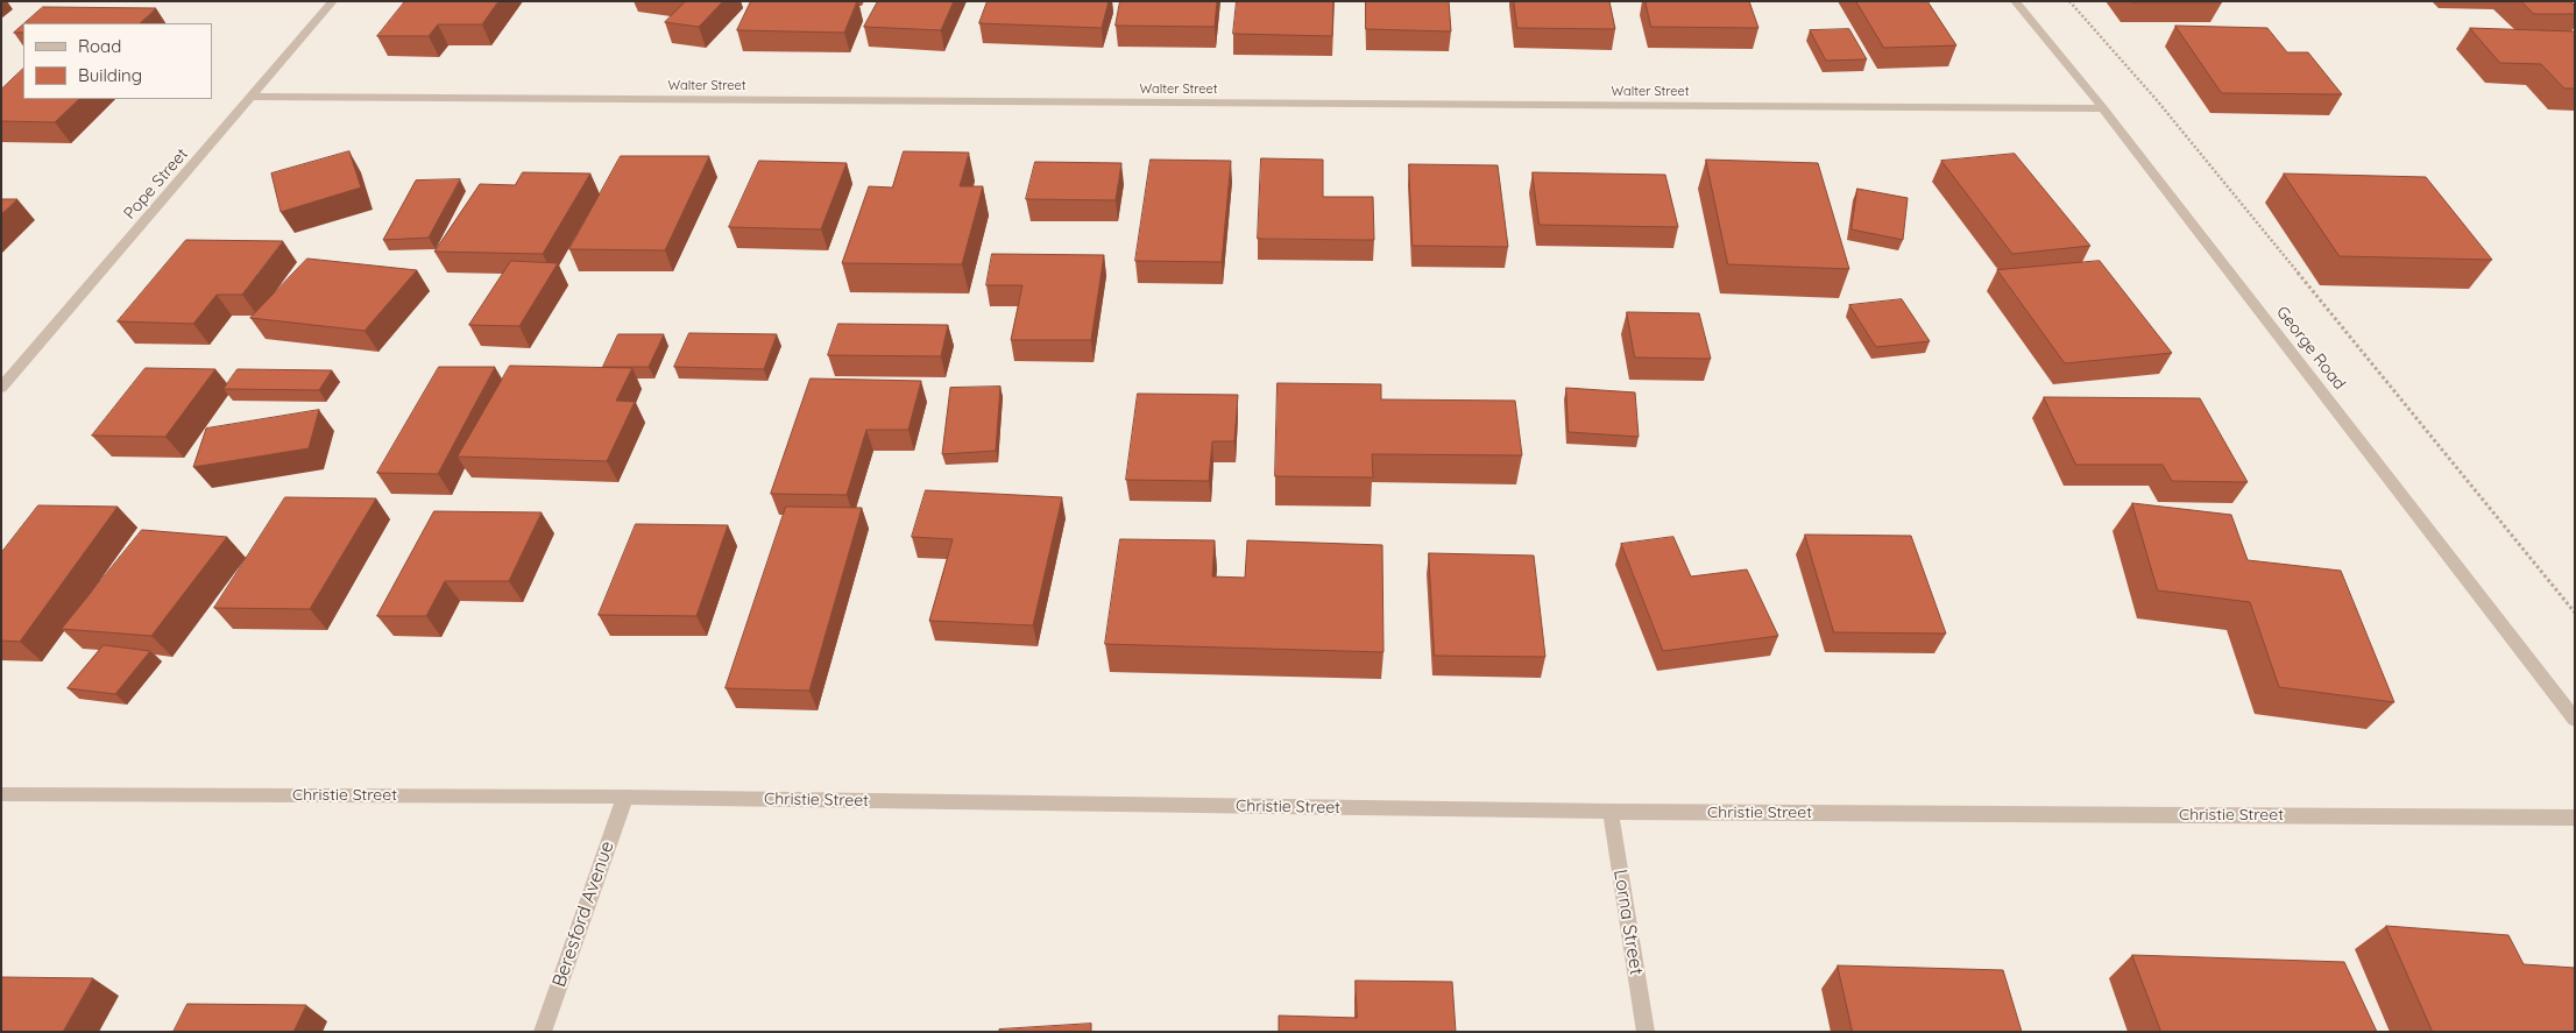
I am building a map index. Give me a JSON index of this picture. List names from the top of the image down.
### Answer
{
  "streets": {
    "street": [
      "Walter Street",
      "Pope Street",
      "George Road",
      "Christie Street",
      "Beresford Avenue",
      "Lorna Street"
    ]
  },
  "crossings": [
    ["Walter Street", "Pope Street"],
    ["Walter Street", "George Road"],
    ["Christie Street", "Beresford Avenue"],
    ["Christie Street", "Lorna Street"]
  ],
  "legend": ["Road", "Building"]
}
